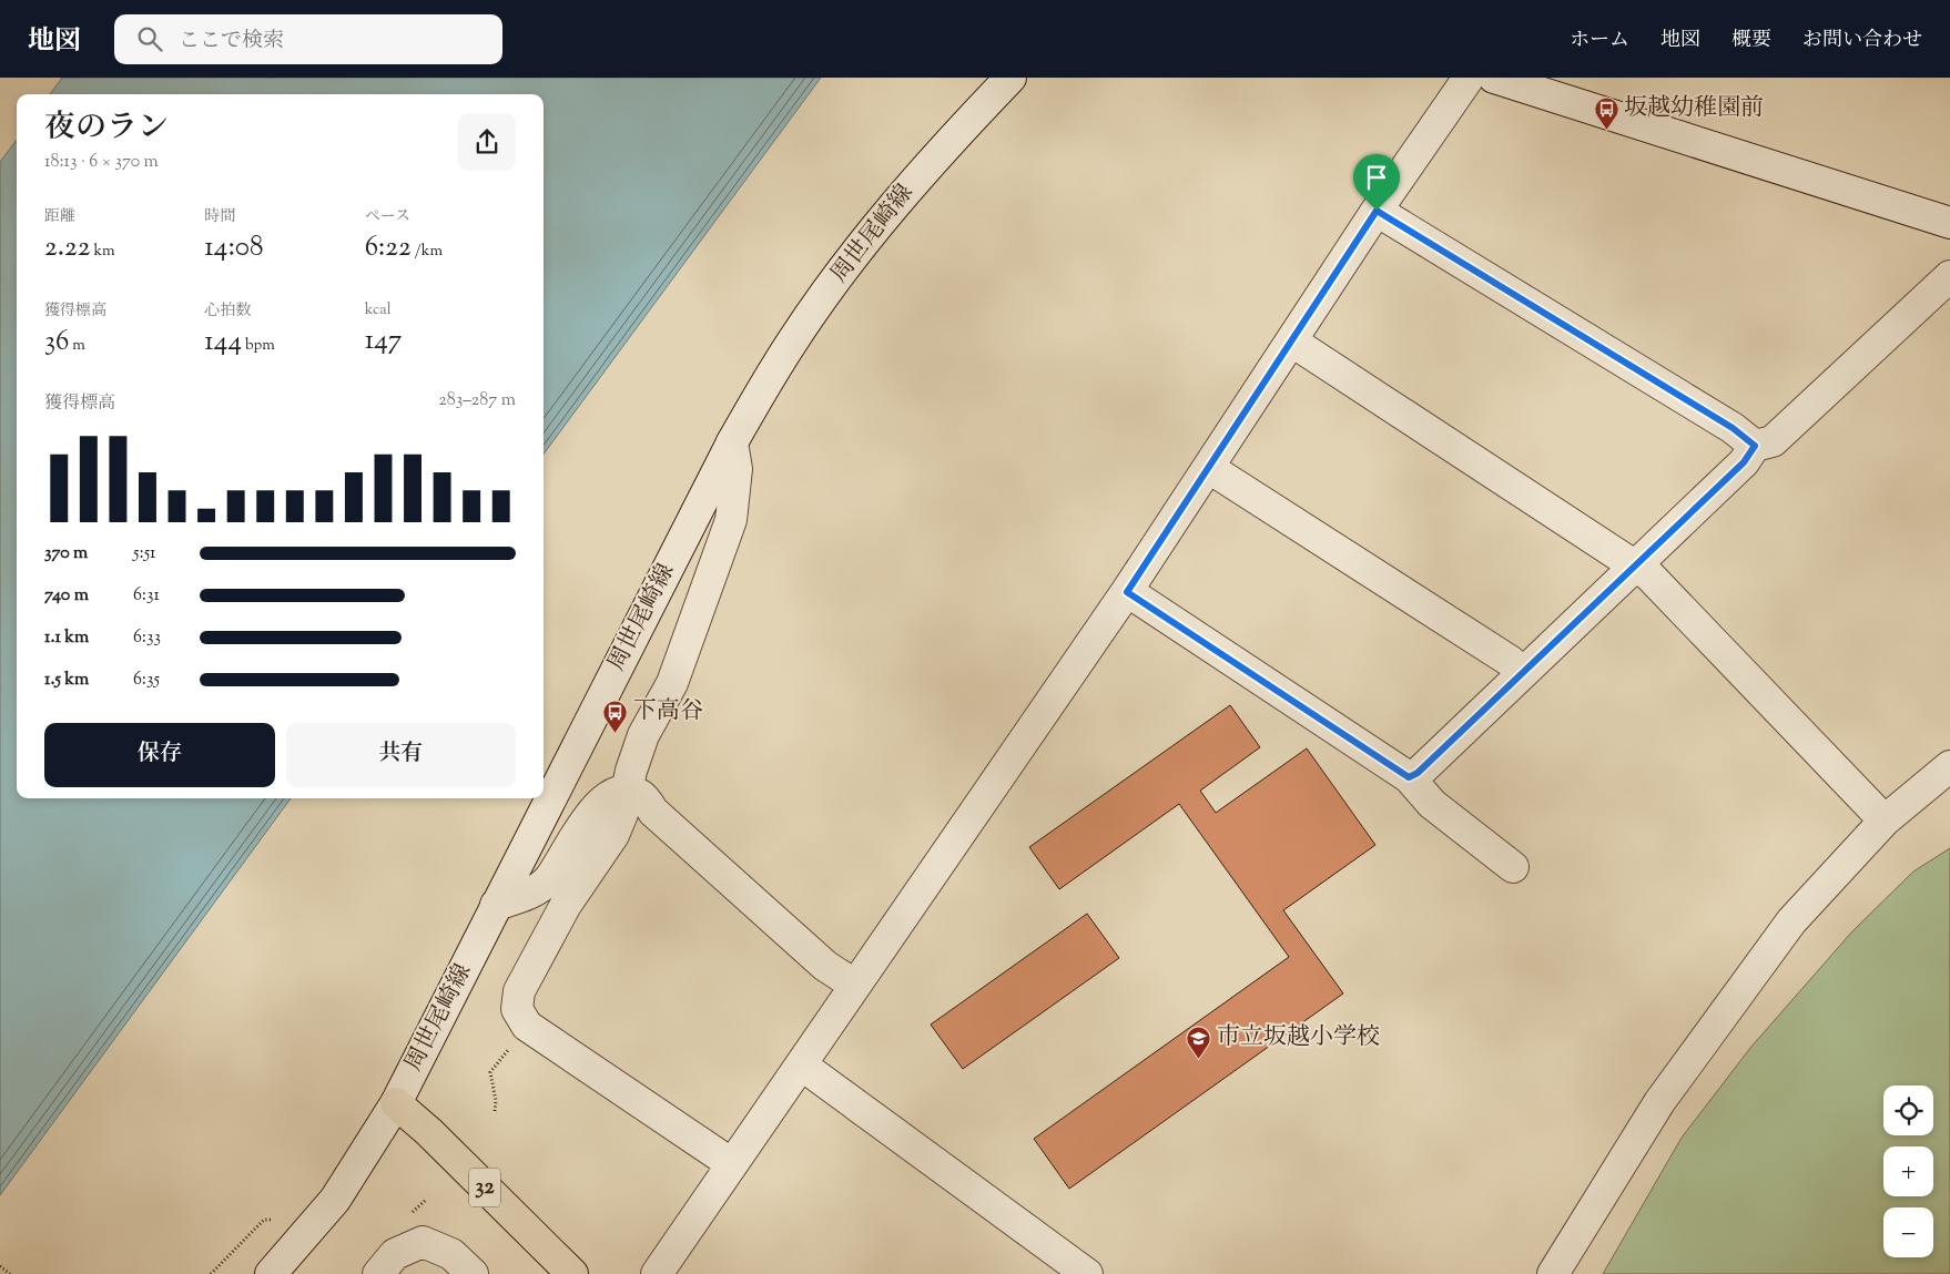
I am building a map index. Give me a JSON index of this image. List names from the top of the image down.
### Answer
{
  "streets": {
    "main road": ["32"],
    "street": ["周世尾崎線"]
  },
  "crossings": [
    ["周世尾崎線", "32"]
  ],
  "places": {
    "bus stop": ["坂越幼稚園前", "下高谷"],
    "school or university": ["市立坂越小学校"]
  },
  "page": {
    "header": "地図",
    "search": "ここで検索",
    "nav": [
      "ホーム",
      "地図",
      "概要",
      "お問い合わせ"
    ],
    "heading": ["夜のラン", "18:13 · 6 × 370 m"],
    "stats": [
      ["距離", "2.22 km"],
      ["時間", "14:08"],
      ["ペース", "6:22 /km"],
      ["獲得標高", "36 m"],
      ["心拍数", "144 bpm"],
      ["kcal", "147"]
    ],
    "chart": ["獲得標高", "283–287 m"],
    "list": [
      {
        "name": "370 m",
        "note": "5:51"
      },
      {
        "name": "740 m",
        "note": "6:31"
      },
      {
        "name": "1.1 km",
        "note": "6:33"
      },
      {
        "name": "1.5 km",
        "note": "6:35"
      }
    ],
    "buttons": ["保存", "共有"],
    "map_buttons": ["+", "−"]
  }
}
